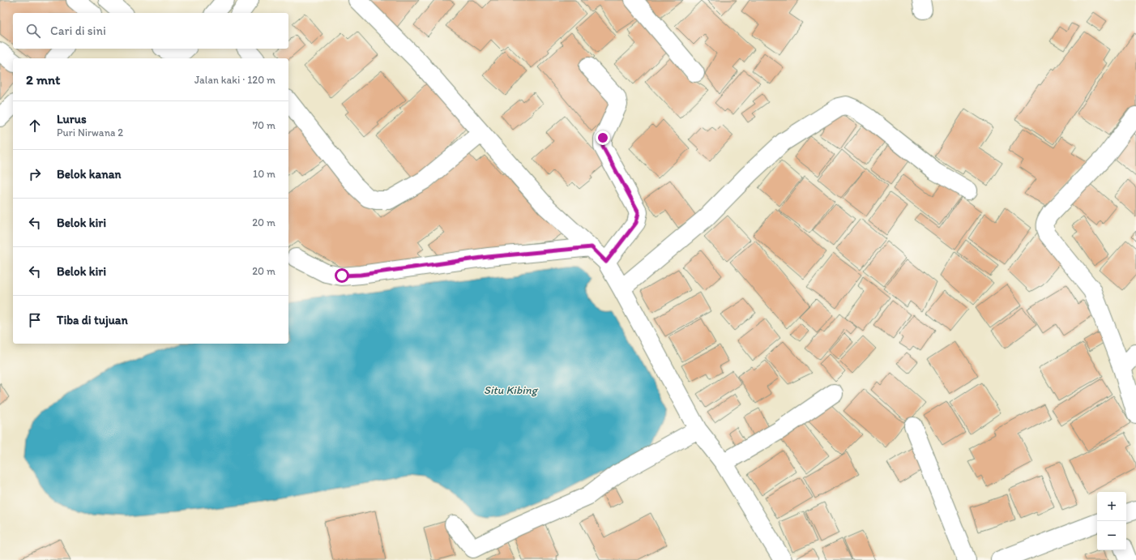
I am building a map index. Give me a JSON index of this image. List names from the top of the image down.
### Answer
{
  "water": ["Situ Kibing"],
  "page": {
    "search": "Cari di sini",
    "heading": ["2 mnt", "Jalan kaki · 120 m"],
    "list": [
      ["Lurus", "Puri Nirwana 2", "70 m"],
      ["Belok kanan", "10 m"],
      ["Belok kiri", "20 m"],
      ["Belok kiri", "20 m"],
      "Tiba di tujuan"
    ],
    "map_buttons": ["+", "−"]
  }
}
